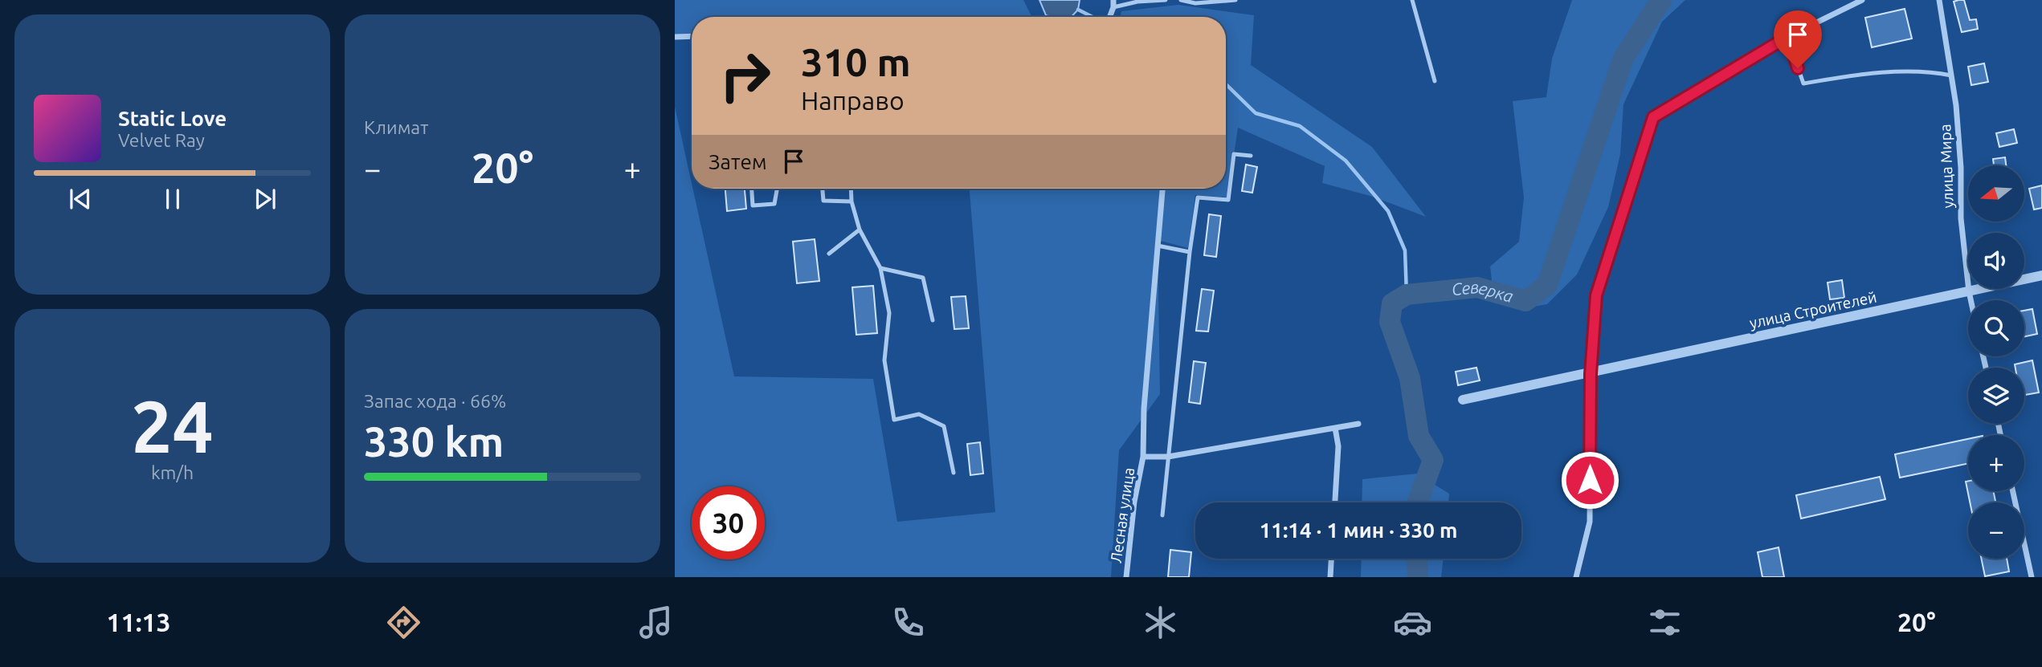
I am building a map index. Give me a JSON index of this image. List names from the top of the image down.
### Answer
{
  "streets": {
    "street": ["улица Мира", "улица Строителей", "Лесная улица"]
  },
  "crossings": [
    ["улица Мира", "улица Строителей"]
  ],
  "water": ["Северка"],
  "north": "left",
  "page": {
    "tile": [
      "Климат",
      ["24", "km/h"],
      ["Запас хода · 66%", "330 km"]
    ],
    "turn": ["310 m", "Направо"],
    "song": ["Static Love", "Velvet Ray"],
    "then": "Затем",
    "heat": ["−", "20°", "+"],
    "map_buttons": ["+", "−"],
    "limit": "30",
    "trip": "11:14 · 1 мин · 330 m",
    "tabs": ["11:13", "20°"]
  }
}
